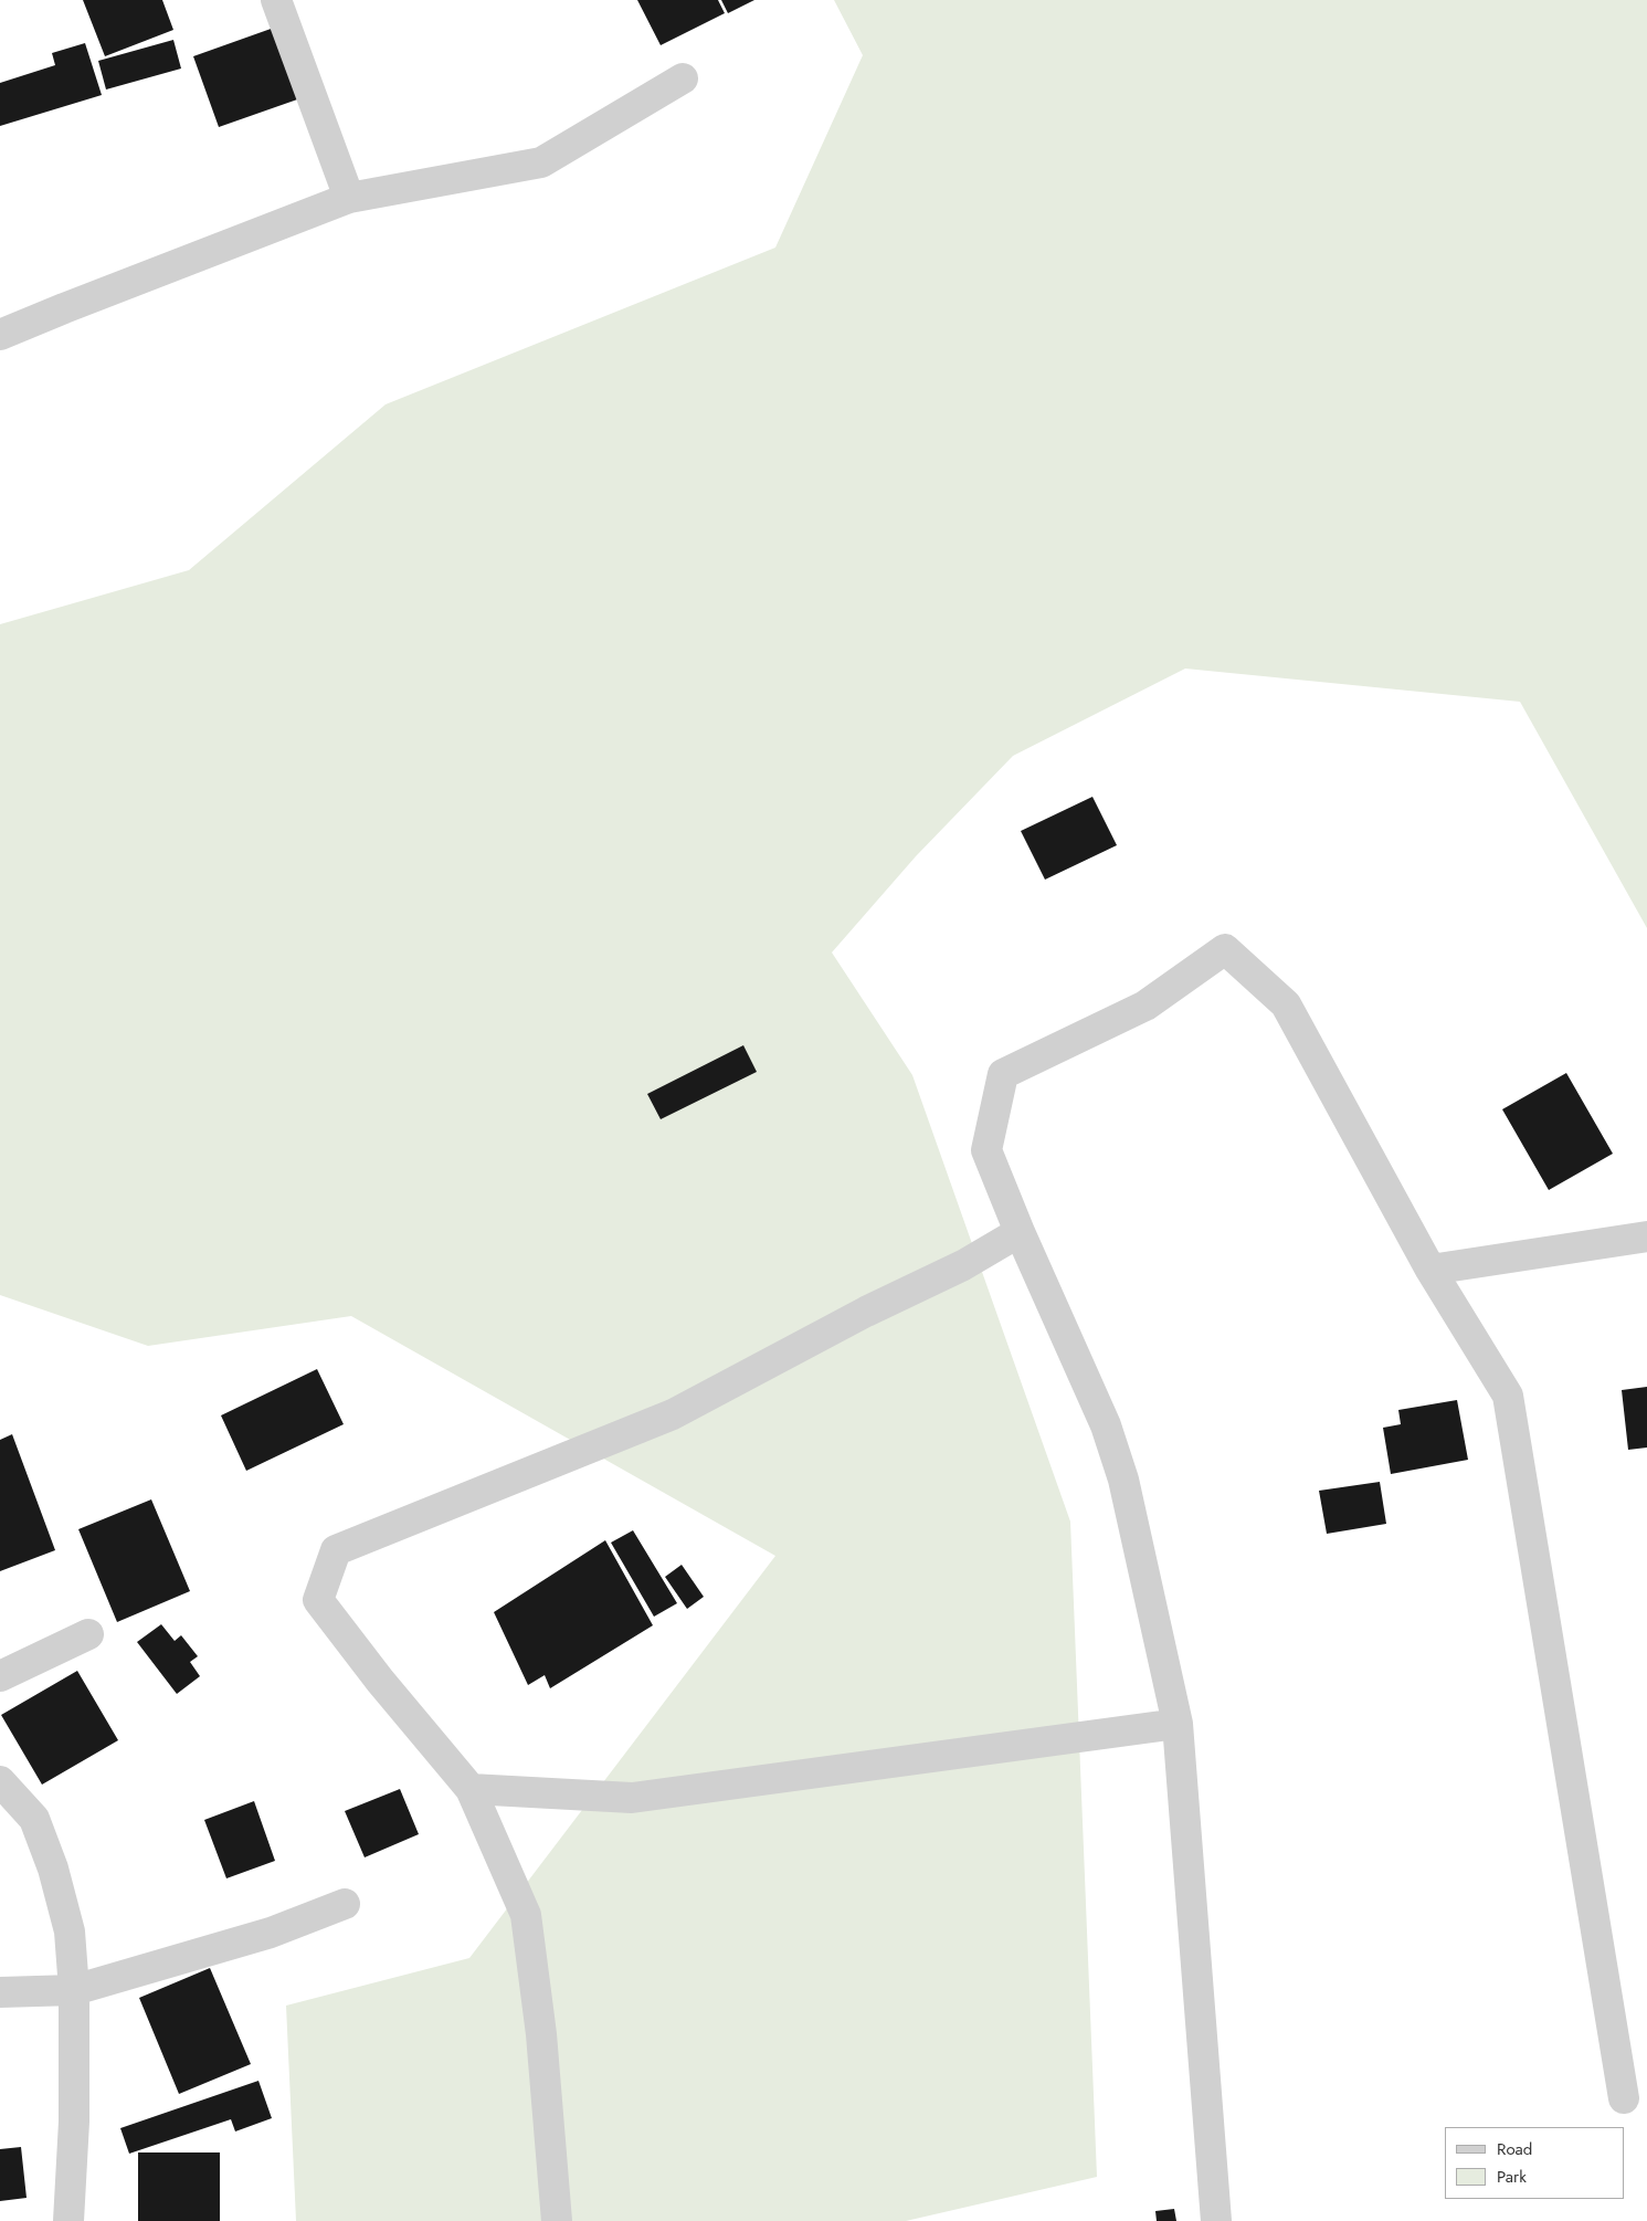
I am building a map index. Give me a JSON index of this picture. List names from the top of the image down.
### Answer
{
  "legend": ["Road", "Park"]
}
